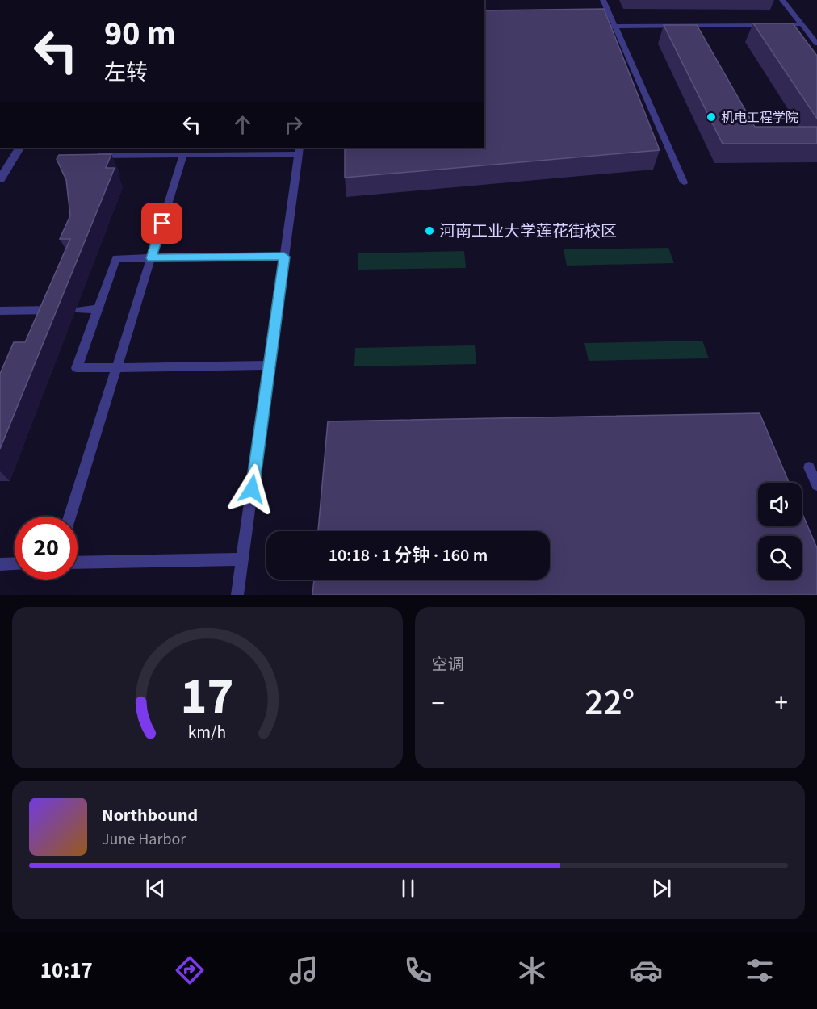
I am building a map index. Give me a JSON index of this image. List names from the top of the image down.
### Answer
{
  "places": ["机电工程学院", "河南工业大学莲花街校区"],
  "page": {
    "turn": ["90 m", "左转"],
    "limit": "20",
    "trip": "10:18 · 1 分钟 · 160 m",
    "tile": "空调",
    "heat": ["−", "22°", "+"],
    "song": ["Northbound", "June Harbor"],
    "tabs": "10:17",
    "gauge": ["17", "km/h"]
  }
}
